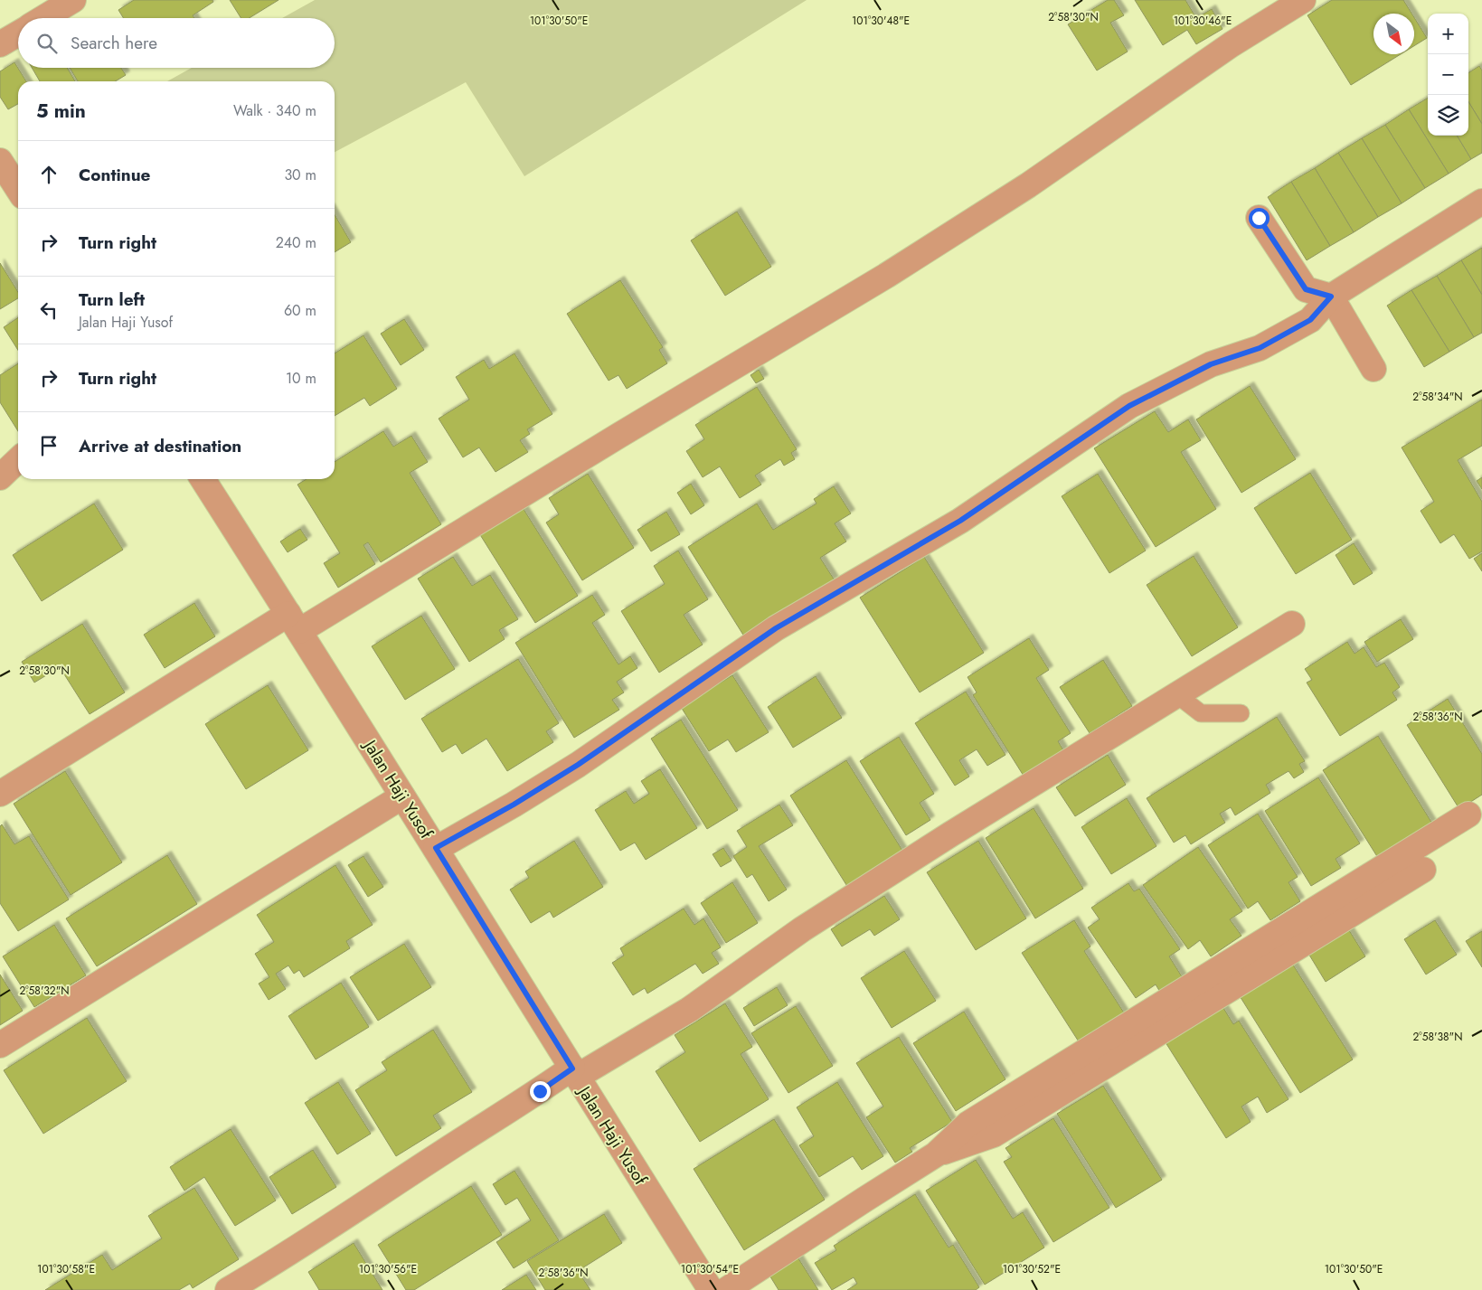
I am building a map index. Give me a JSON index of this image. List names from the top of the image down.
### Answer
{
  "streets": {
    "street": ["Jalan Haji Yusof"]
  },
  "north": "bottom right",
  "page": {
    "map_buttons": ["+", "−"],
    "search": "Search here",
    "heading": ["5 min", "Walk · 340 m"],
    "list": [
      ["Continue", "30 m"],
      ["Turn right", "240 m"],
      ["Turn left", "Jalan Haji Yusof", "60 m"],
      ["Turn right", "10 m"],
      "Arrive at destination"
    ]
  },
  "coordinates": [
    "2°58'30\"N",
    "101°30'50\"E",
    "101°30'48\"E",
    "101°30'46\"E",
    "2°58'34\"N",
    "2°58'36\"N",
    "2°58'32\"N",
    "2°58'38\"N",
    "101°30'58\"E",
    "101°30'56\"E",
    "101°30'54\"E",
    "101°30'52\"E"
  ]
}
